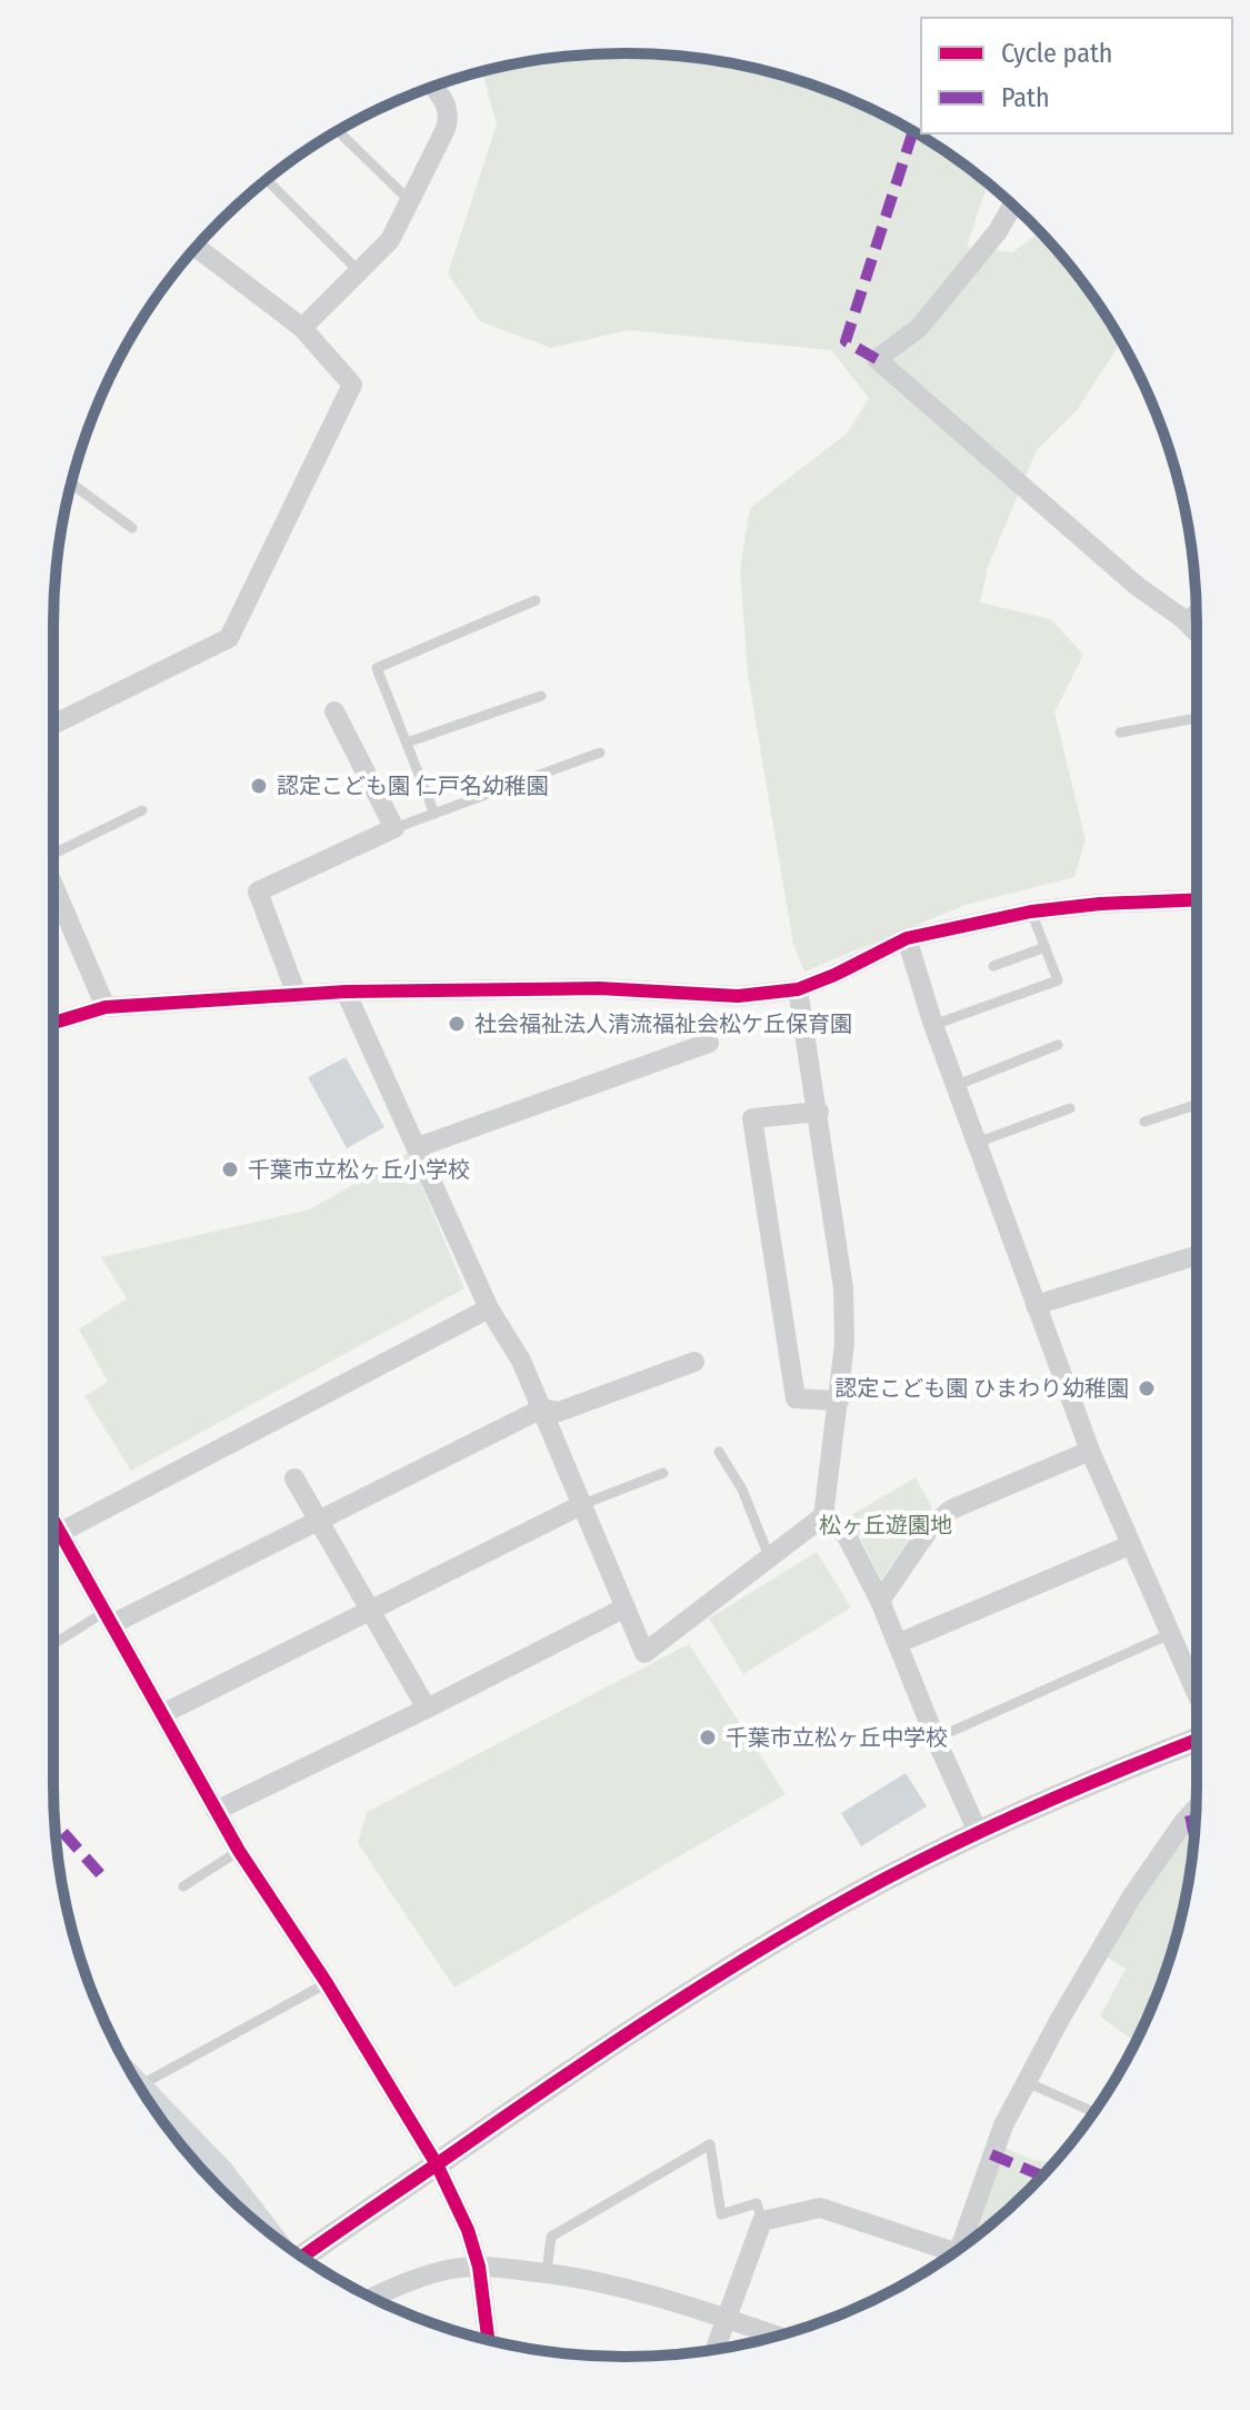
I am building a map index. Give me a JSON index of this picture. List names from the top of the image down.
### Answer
{
  "parks": ["松ヶ丘遊園地"],
  "places": [
    "認定こども園 仁戸名幼稚園",
    "社会福祉法人清流福祉会松ケ丘保育園",
    "千葉市立松ヶ丘小学校",
    "認定こども園 ひまわり幼稚園",
    "千葉市立松ヶ丘中学校"
  ],
  "legend": ["Cycle path", "Path"]
}
